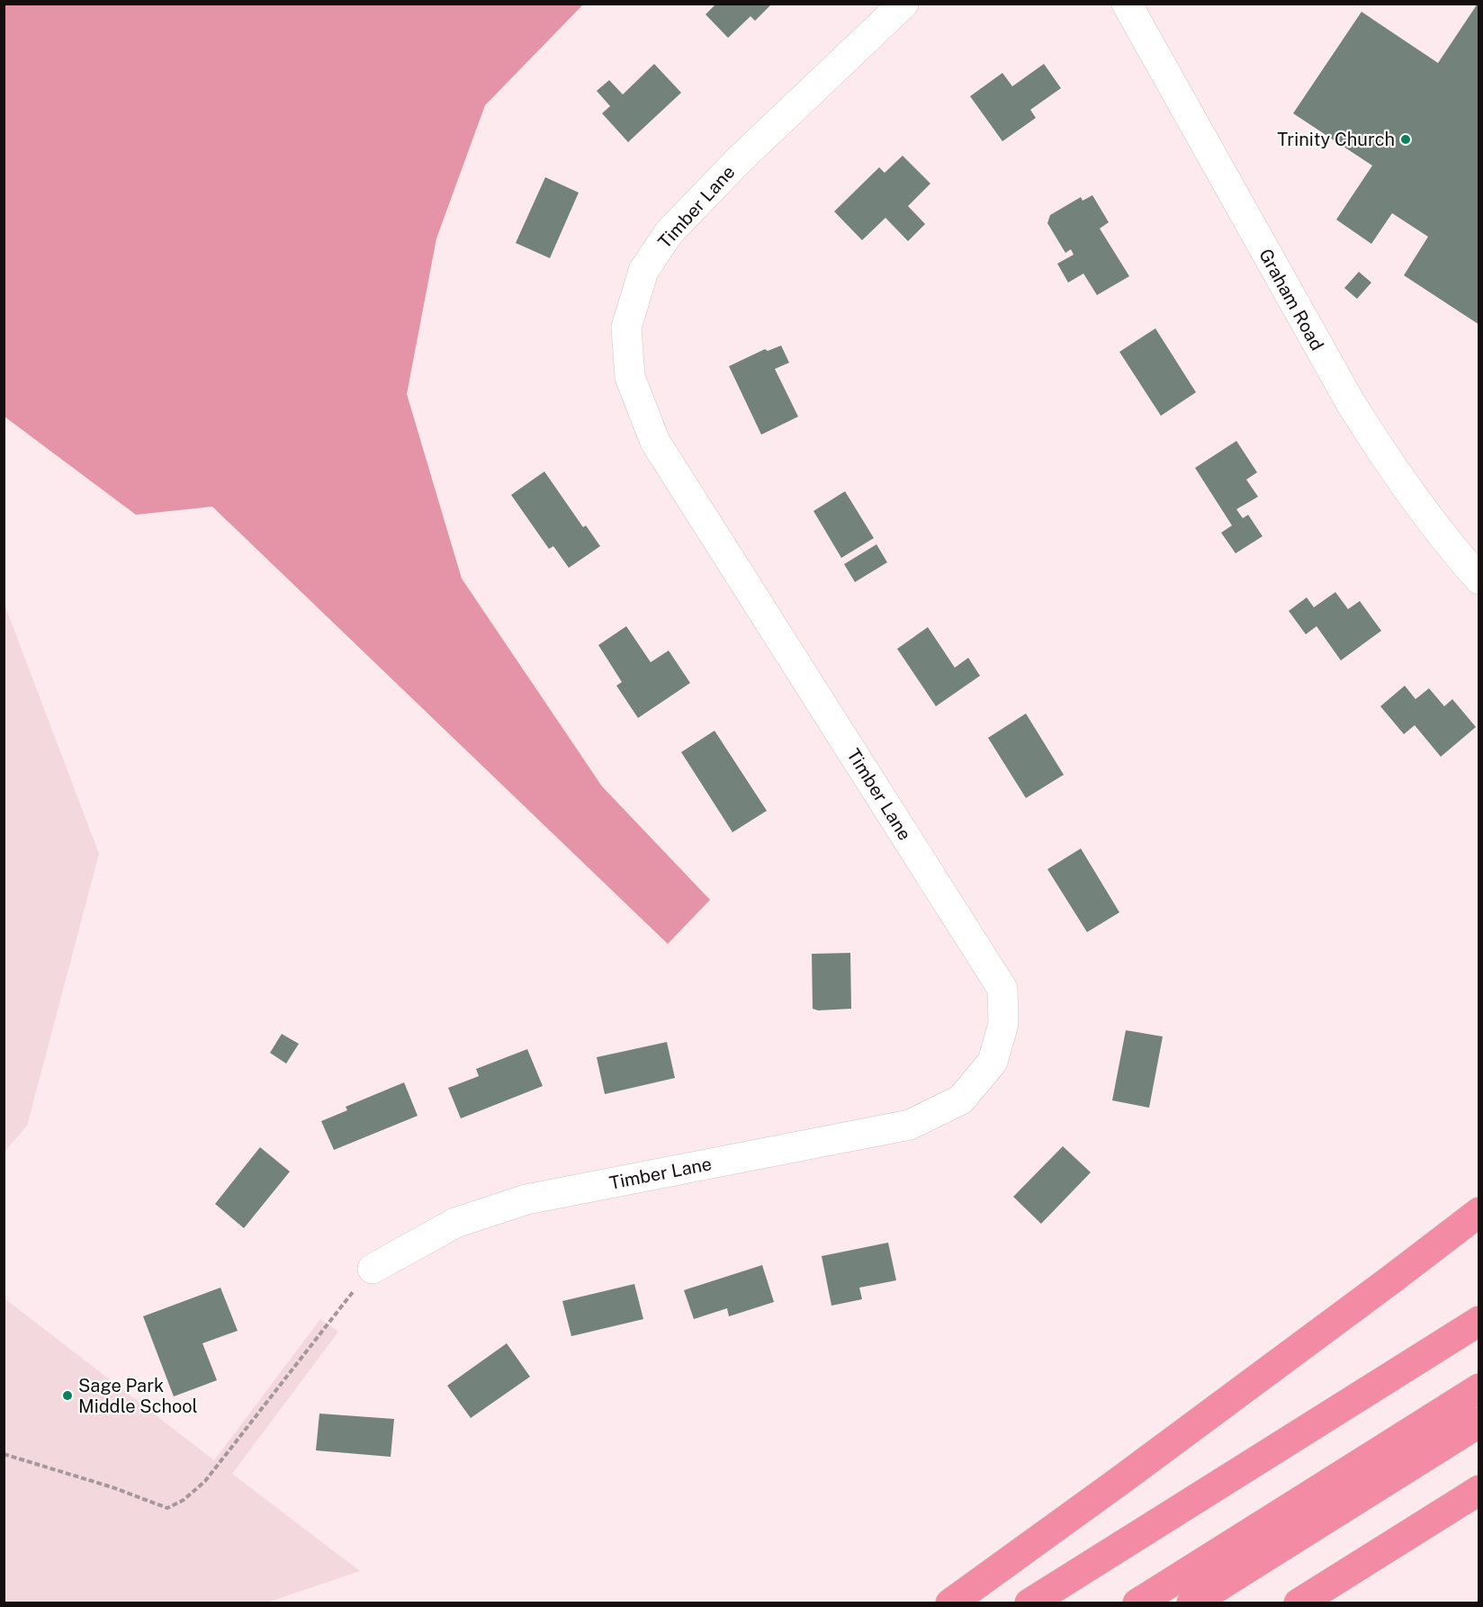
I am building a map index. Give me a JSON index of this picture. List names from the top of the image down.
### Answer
{
  "streets": {
    "street": ["Timber Lane", "Graham Road"]
  },
  "places": ["Trinity Church", "Sage Park Middle School"]
}
